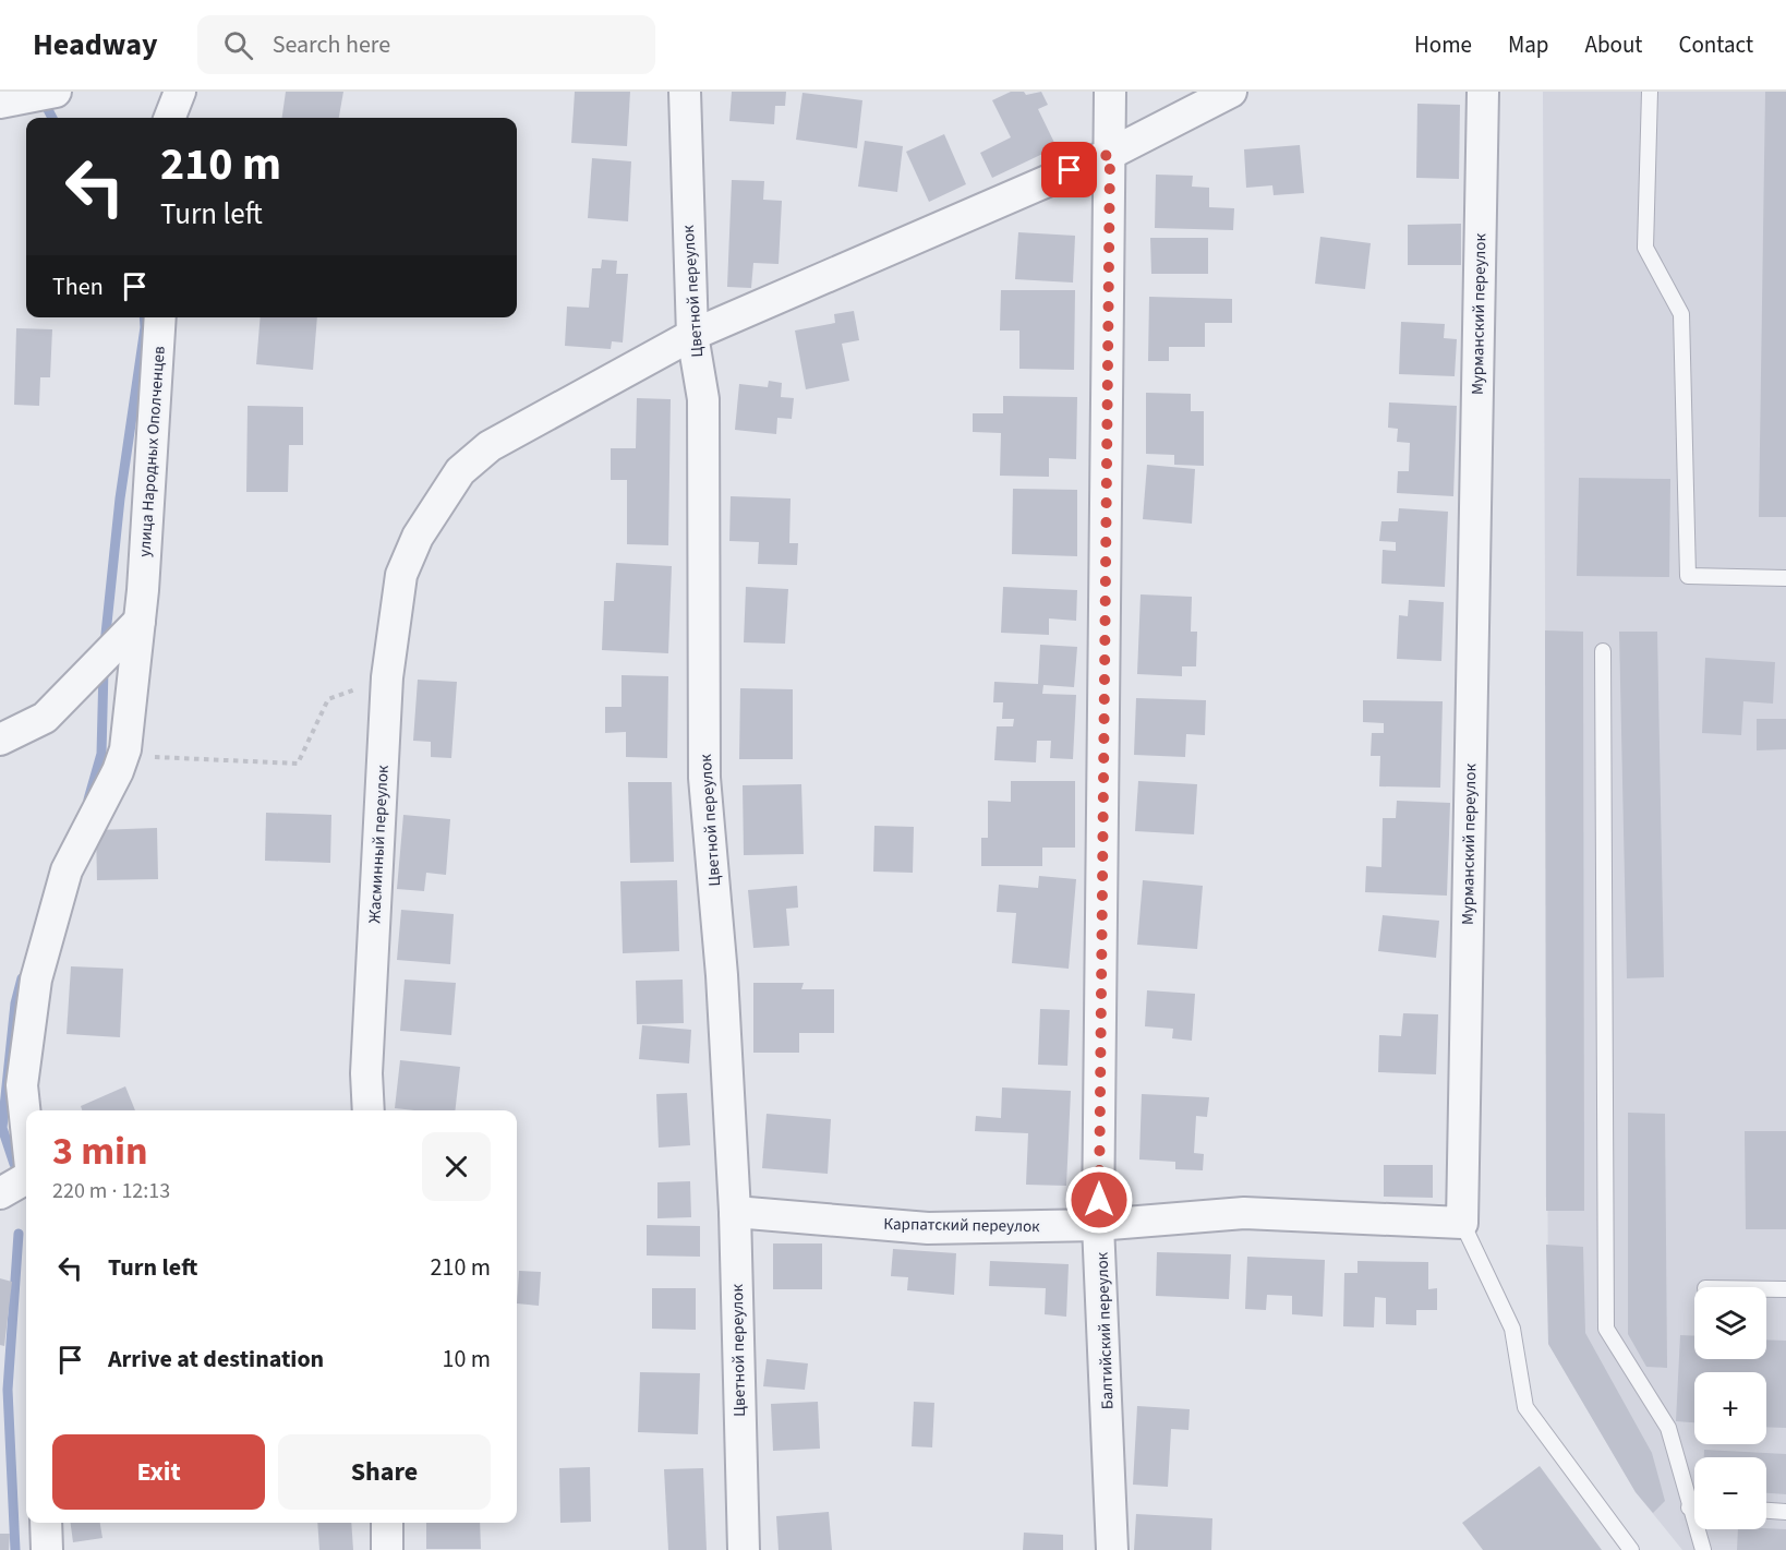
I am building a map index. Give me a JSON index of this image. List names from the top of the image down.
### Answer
{
  "streets": {
    "street": [
      "Цветной переулок",
      "Мурманский переулок",
      "улица Народных Ополченцев",
      "Жасминный переулок",
      "Карпатский переулок",
      "Балтийский переулок"
    ]
  },
  "crossings": [
    ["Цветной переулок", "Жасминный переулок"],
    ["Цветной переулок", "Карпатский переулок"],
    ["Мурманский переулок", "Карпатский переулок"],
    ["Жасминный переулок", "Балтийский переулок"],
    ["Карпатский переулок", "Балтийский переулок"]
  ],
  "page": {
    "header": "Headway",
    "search": "Search here",
    "nav": [
      "Home",
      "Map",
      "About",
      "Contact"
    ],
    "turn": ["210 m", "Turn left"],
    "then": "Then",
    "heading": ["3 min", "220 m · 12:13"],
    "list": [
      {
        "name": "Turn left",
        "value": "210 m"
      },
      {
        "name": "Arrive at destination",
        "value": "10 m"
      }
    ],
    "map_buttons": ["+", "−"],
    "buttons": ["Exit", "Share"]
  }
}
